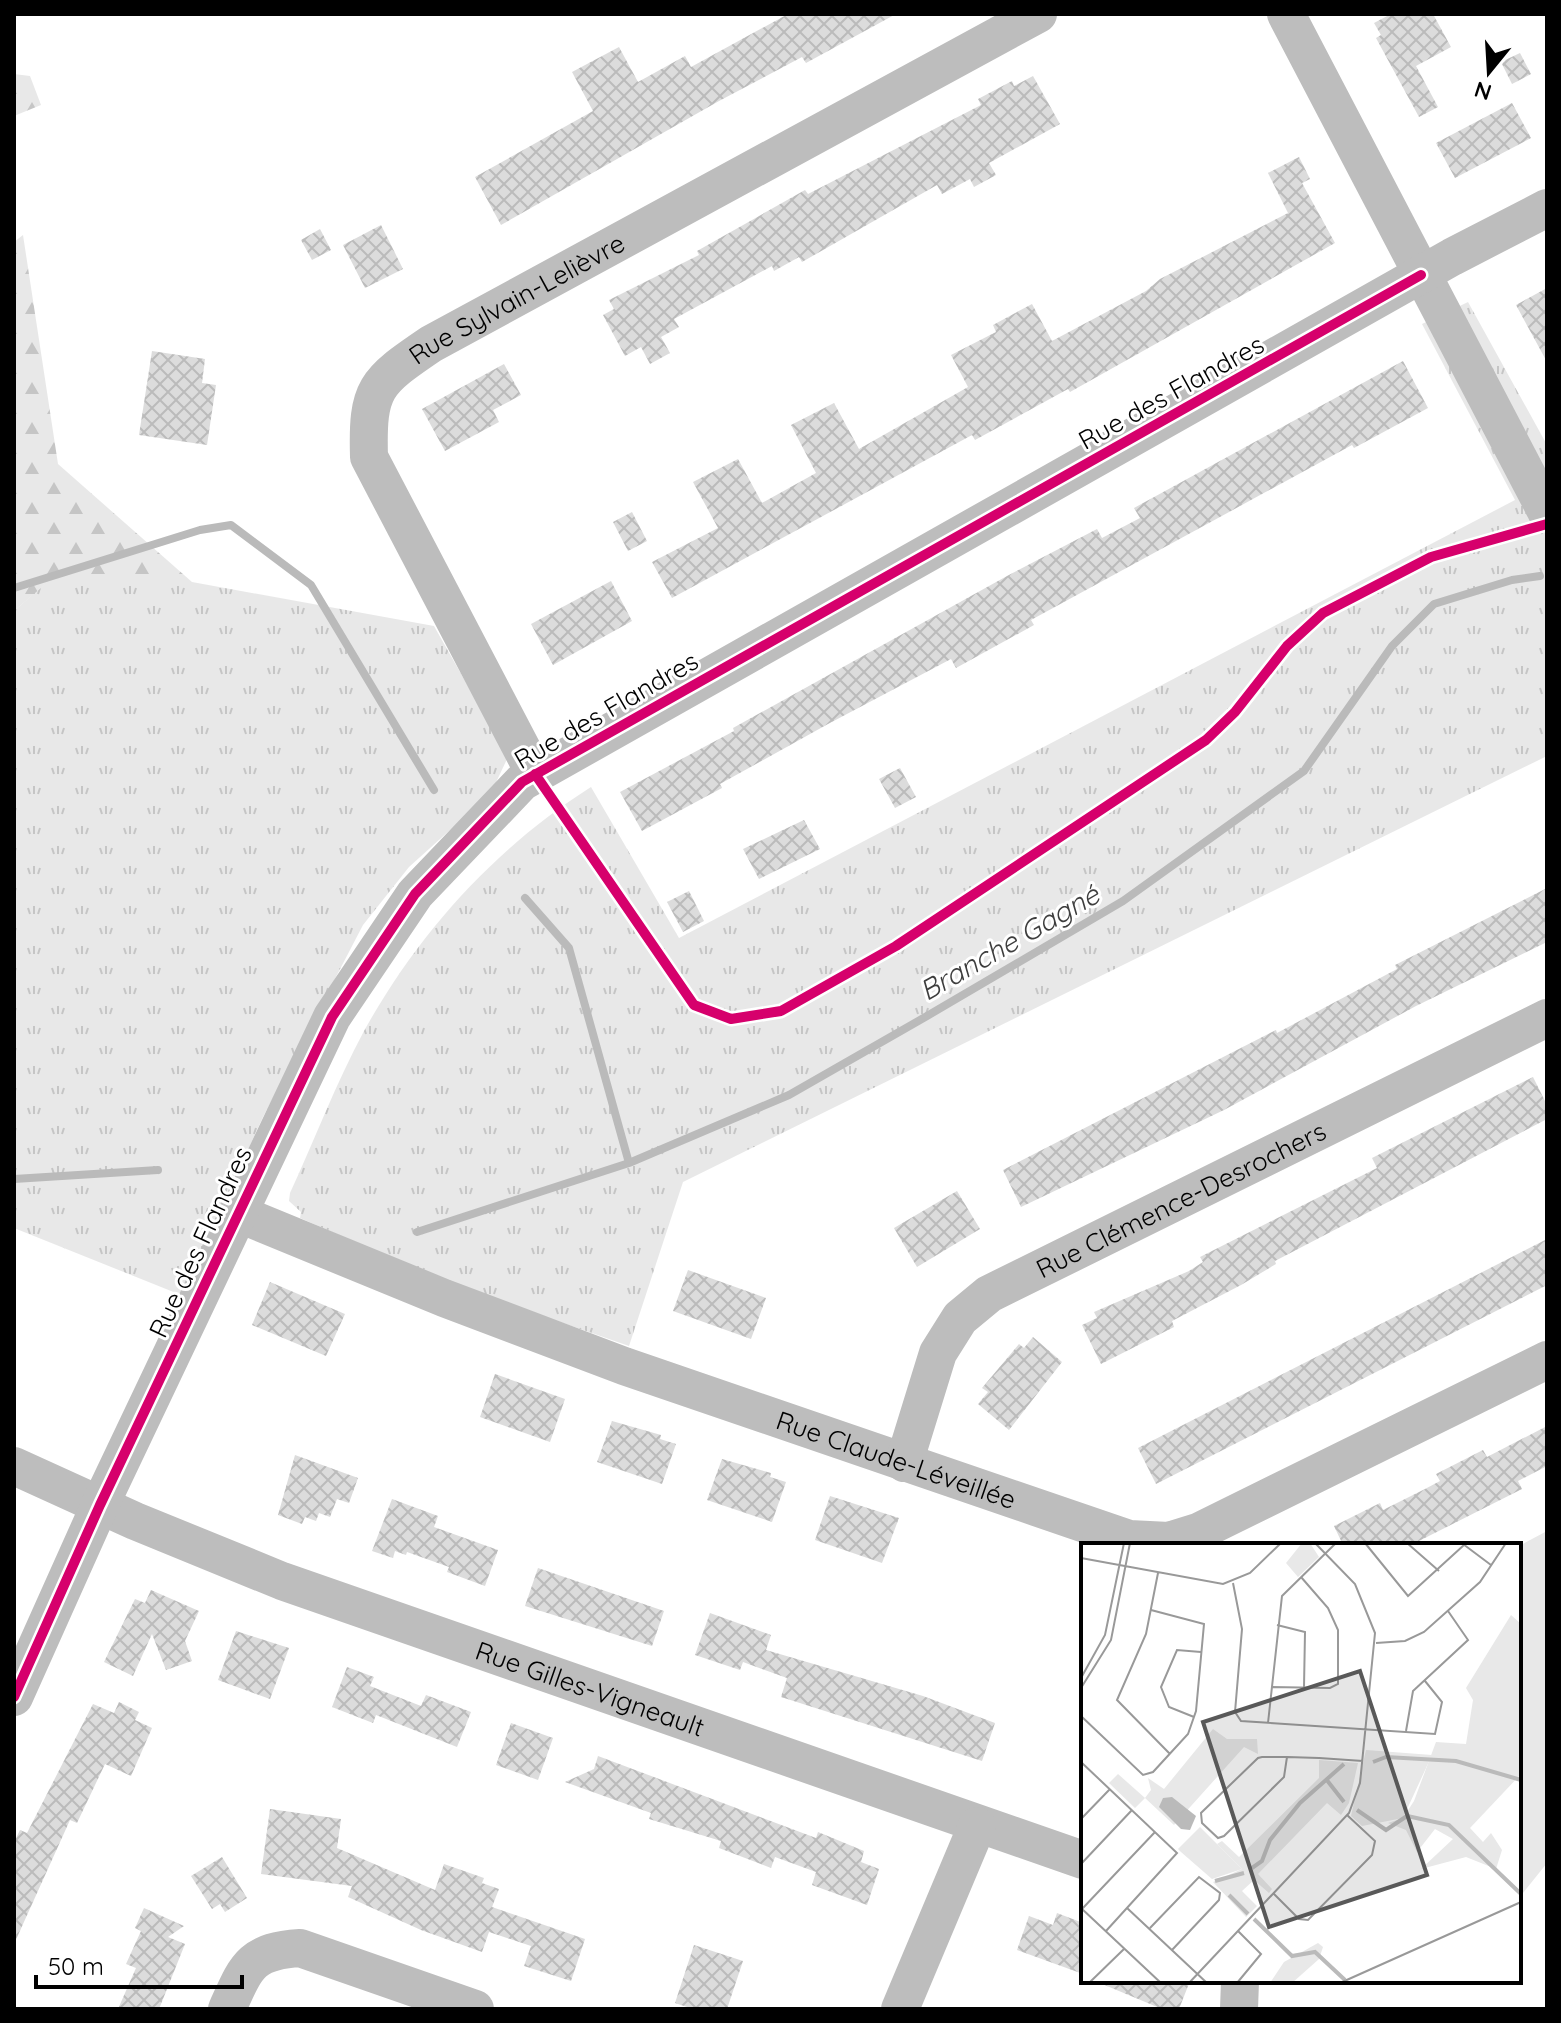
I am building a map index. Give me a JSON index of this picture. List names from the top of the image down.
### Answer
{
  "streets": {
    "street": [
      "Rue Sylvain-Lelièvre",
      "Rue des Flandres",
      "Rue Clémence-Desrochers",
      "Rue Claude-Léveillée",
      "Rue Gilles-Vigneault"
    ]
  },
  "crossings": [
    ["Rue Sylvain-Lelièvre", "Rue des Flandres"],
    ["Rue des Flandres", "Rue Claude-Léveillée"],
    ["Rue des Flandres", "Rue Gilles-Vigneault"],
    ["Rue Clémence-Desrochers", "Rue Claude-Léveillée"]
  ],
  "water": ["Branche Gagné"],
  "scale_bar": "50 m",
  "north": "bottom"
}
